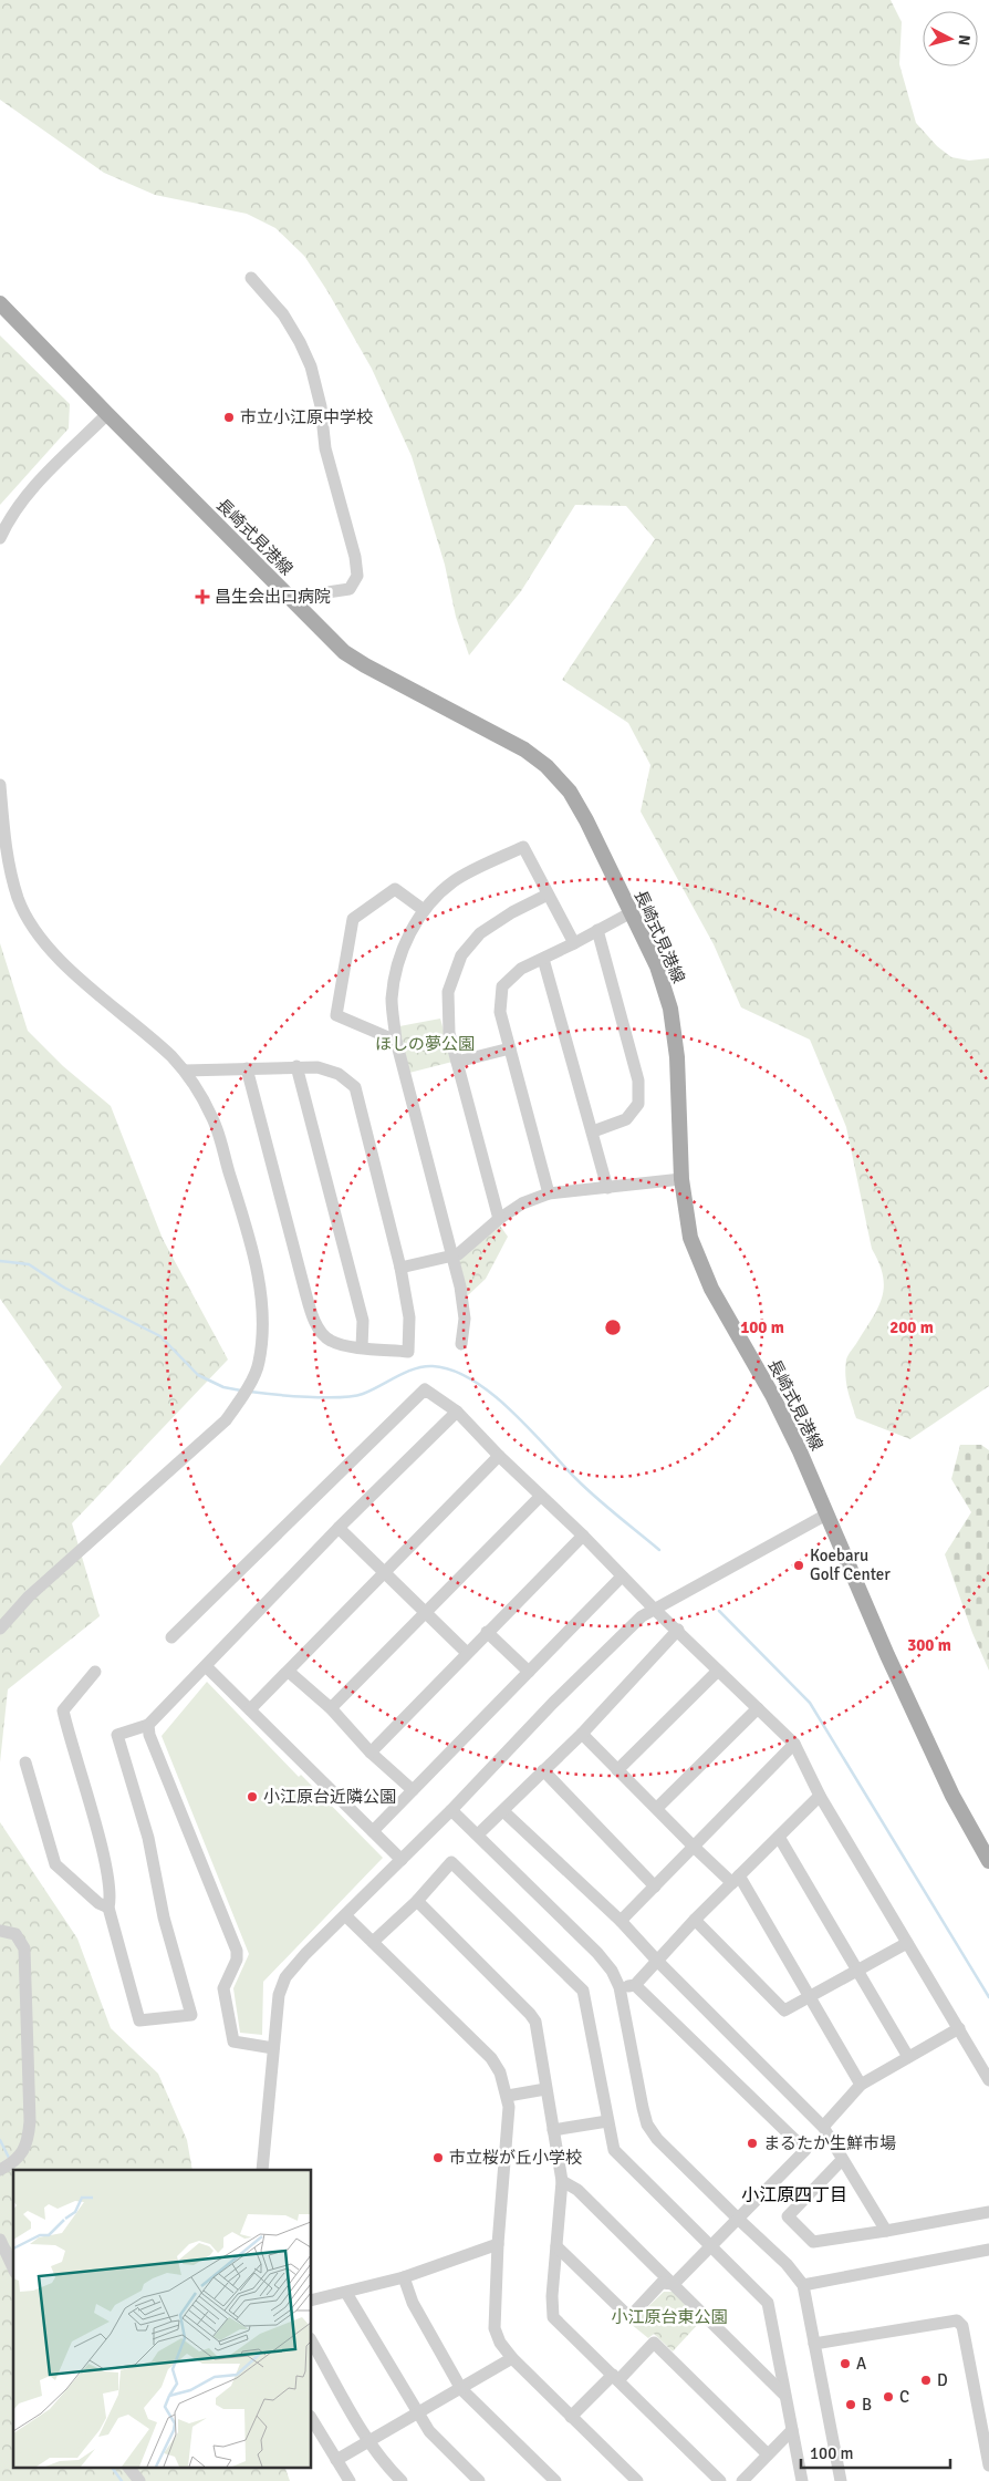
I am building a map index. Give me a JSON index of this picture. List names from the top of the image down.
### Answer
{
  "streets": {
    "main road": ["長崎式見港線"]
  },
  "districts": ["小江原四丁目"],
  "parks": ["ほしの夢公園", "小江原台東公園"],
  "places": {
    "other": [
      "市立小江原中学校",
      "Koebaru Golf Center",
      "小江原台近隣公園",
      "まるたか生鮮市場",
      "市立桜が丘小学校",
      "A",
      "D",
      "C",
      "B"
    ],
    "health": ["昌生会出口病院"]
  },
  "scale_bar": "100 m",
  "north": "right",
  "rings": ["100 m", "200 m", "300 m"]
}
